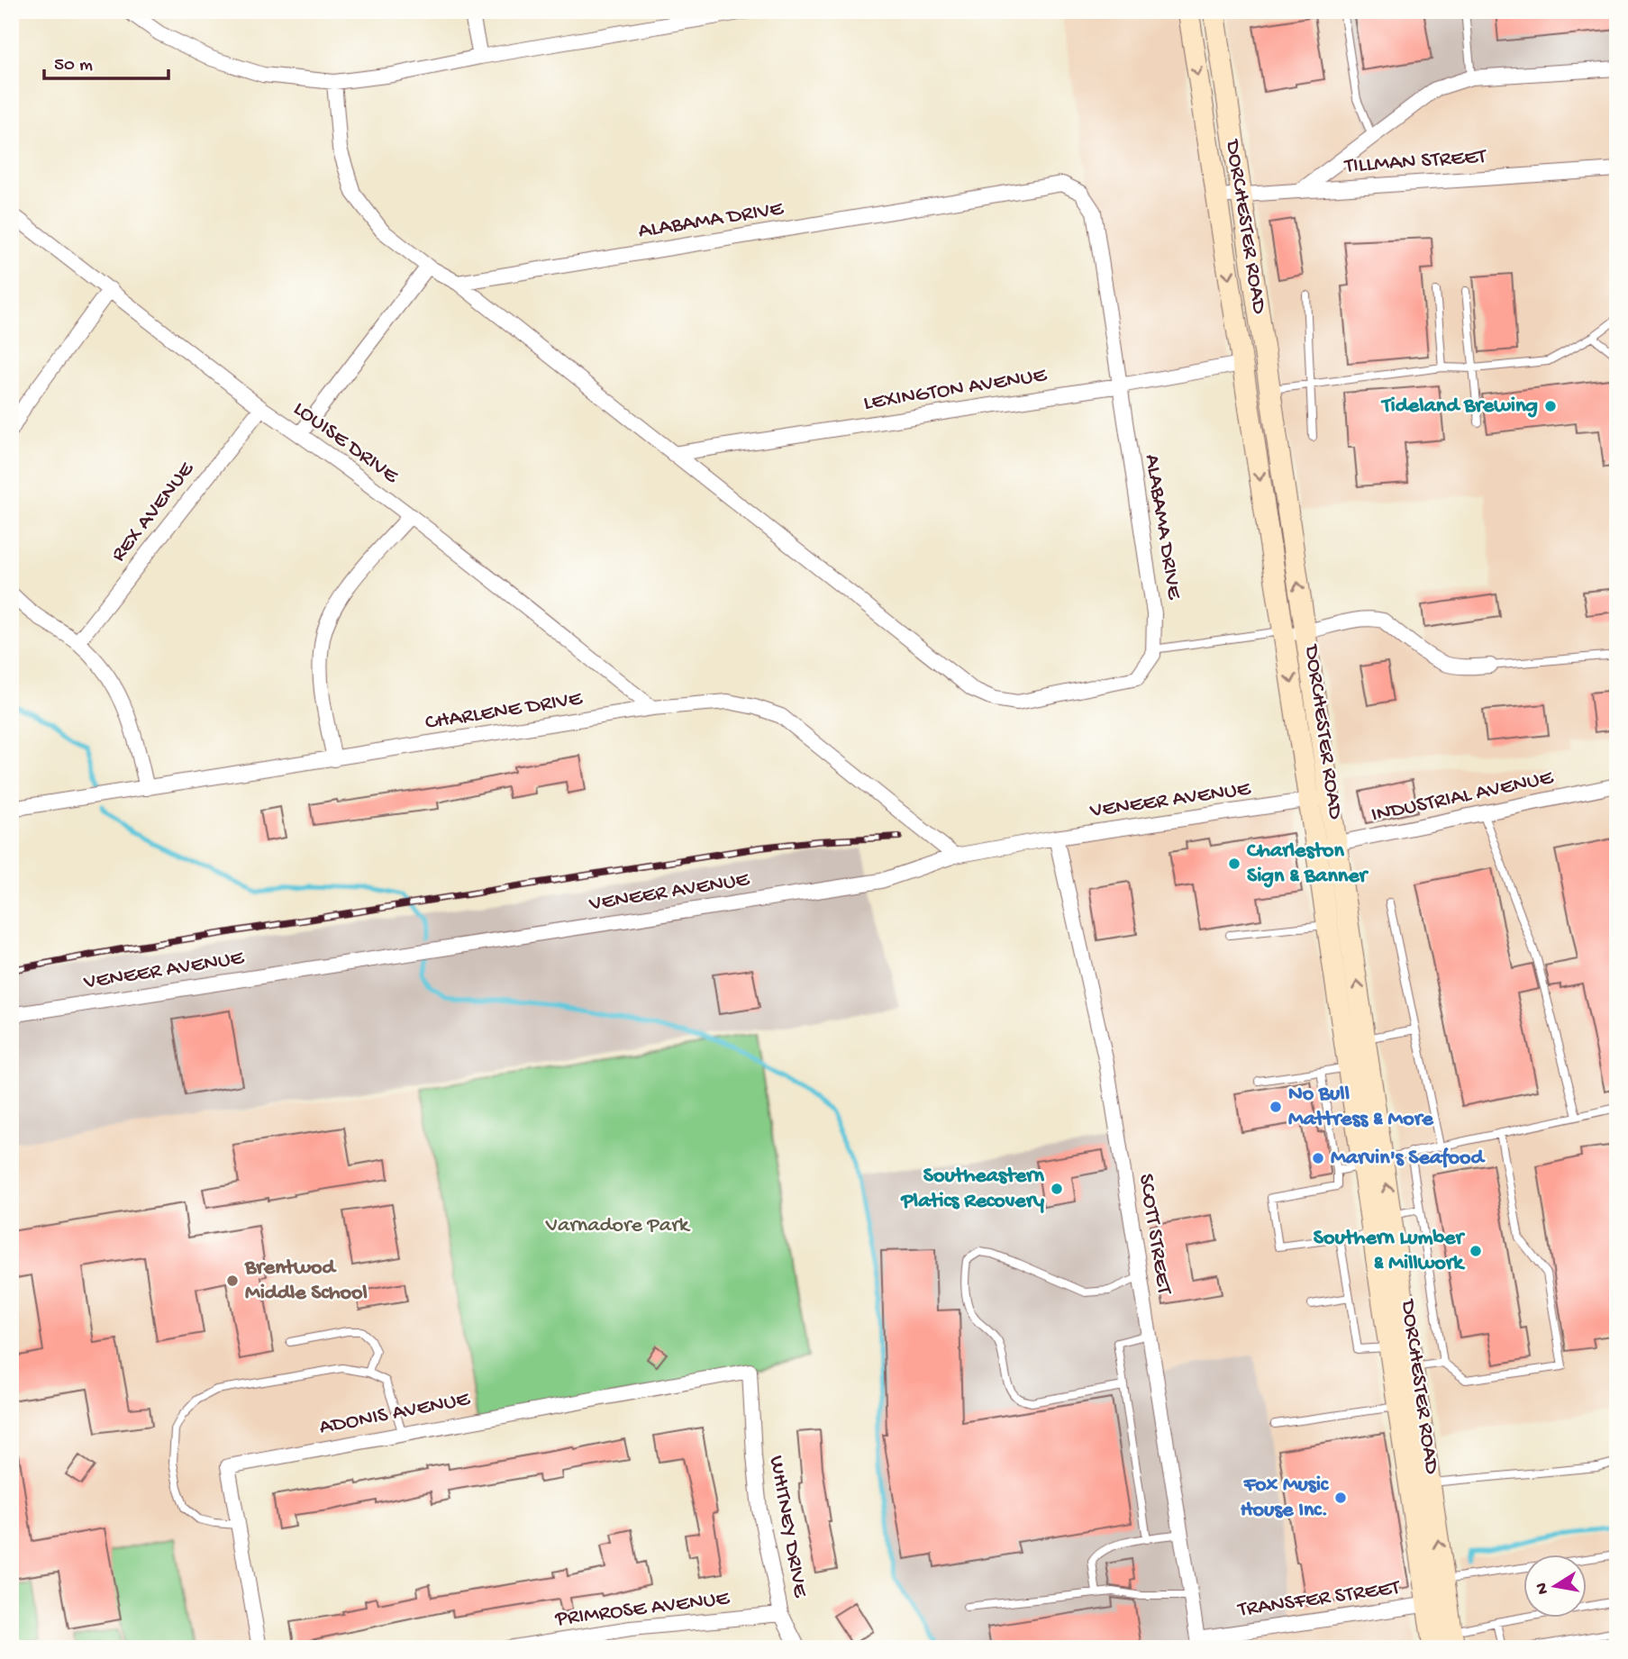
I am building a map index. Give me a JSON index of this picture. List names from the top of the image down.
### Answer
{
  "streets": {
    "main road": ["DORCHESTER ROAD"],
    "street": [
      "TILLMAN STREET",
      "ALABAMA DRIVE",
      "LEXINGTON AVENUE",
      "LOUISE DRIVE",
      "REX AVENUE",
      "CHARLENE DRIVE",
      "INDUSTRIAL AVENUE",
      "VENEER AVENUE",
      "SCOTT STREET",
      "ADONIS AVENUE",
      "WHITNEY DRIVE",
      "TRANSFER STREET",
      "PRIMROSE AVENUE"
    ]
  },
  "crossings": [
    ["TILLMAN STREET", "DORCHESTER ROAD"],
    ["ALABAMA DRIVE", "LEXINGTON AVENUE"],
    ["DORCHESTER ROAD", "LEXINGTON AVENUE"],
    ["DORCHESTER ROAD", "INDUSTRIAL AVENUE"],
    ["DORCHESTER ROAD", "VENEER AVENUE"],
    ["DORCHESTER ROAD", "TRANSFER STREET"],
    ["LOUISE DRIVE", "REX AVENUE"],
    ["LOUISE DRIVE", "CHARLENE DRIVE"],
    ["CHARLENE DRIVE", "VENEER AVENUE"],
    ["VENEER AVENUE", "SCOTT STREET"],
    ["SCOTT STREET", "TRANSFER STREET"],
    ["ADONIS AVENUE", "WHITNEY DRIVE"],
    ["WHITNEY DRIVE", "PRIMROSE AVENUE"]
  ],
  "parks": ["Varnadore Park"],
  "places": [
    "Tideland Brewing",
    "Charleston Sign & Banner",
    "No Bull Mattress & More",
    "Marvin's Seafood",
    "Southeastern Platics Recovery",
    "Southern Lumber & Millwork",
    "Brentwod Middle School",
    "Fox Music House Inc."
  ],
  "scale_bar": "50 m",
  "north": "left"
}
